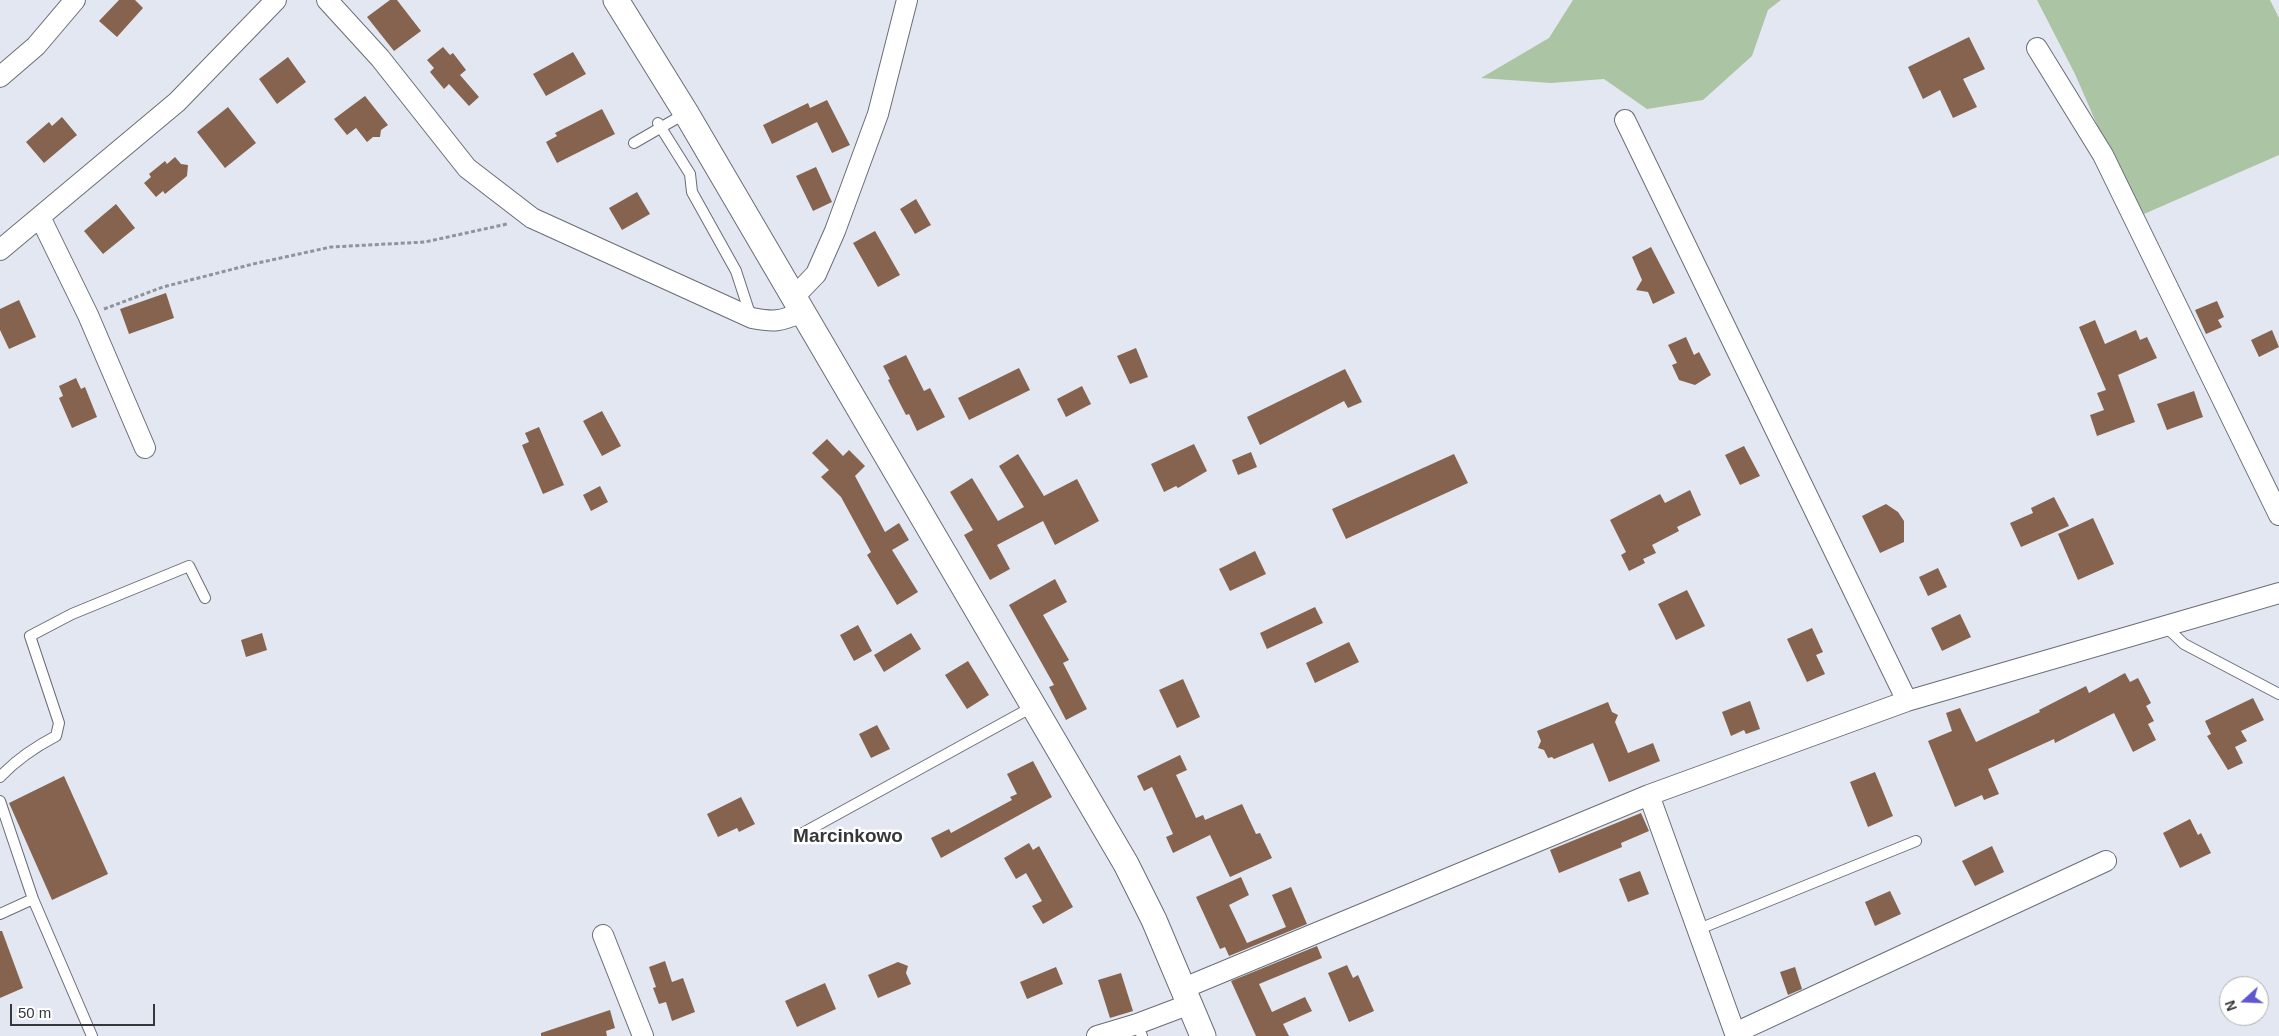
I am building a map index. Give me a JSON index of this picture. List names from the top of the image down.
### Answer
{
  "districts": ["Marcinkowo"],
  "scale_bar": "50 m",
  "north": "left"
}
